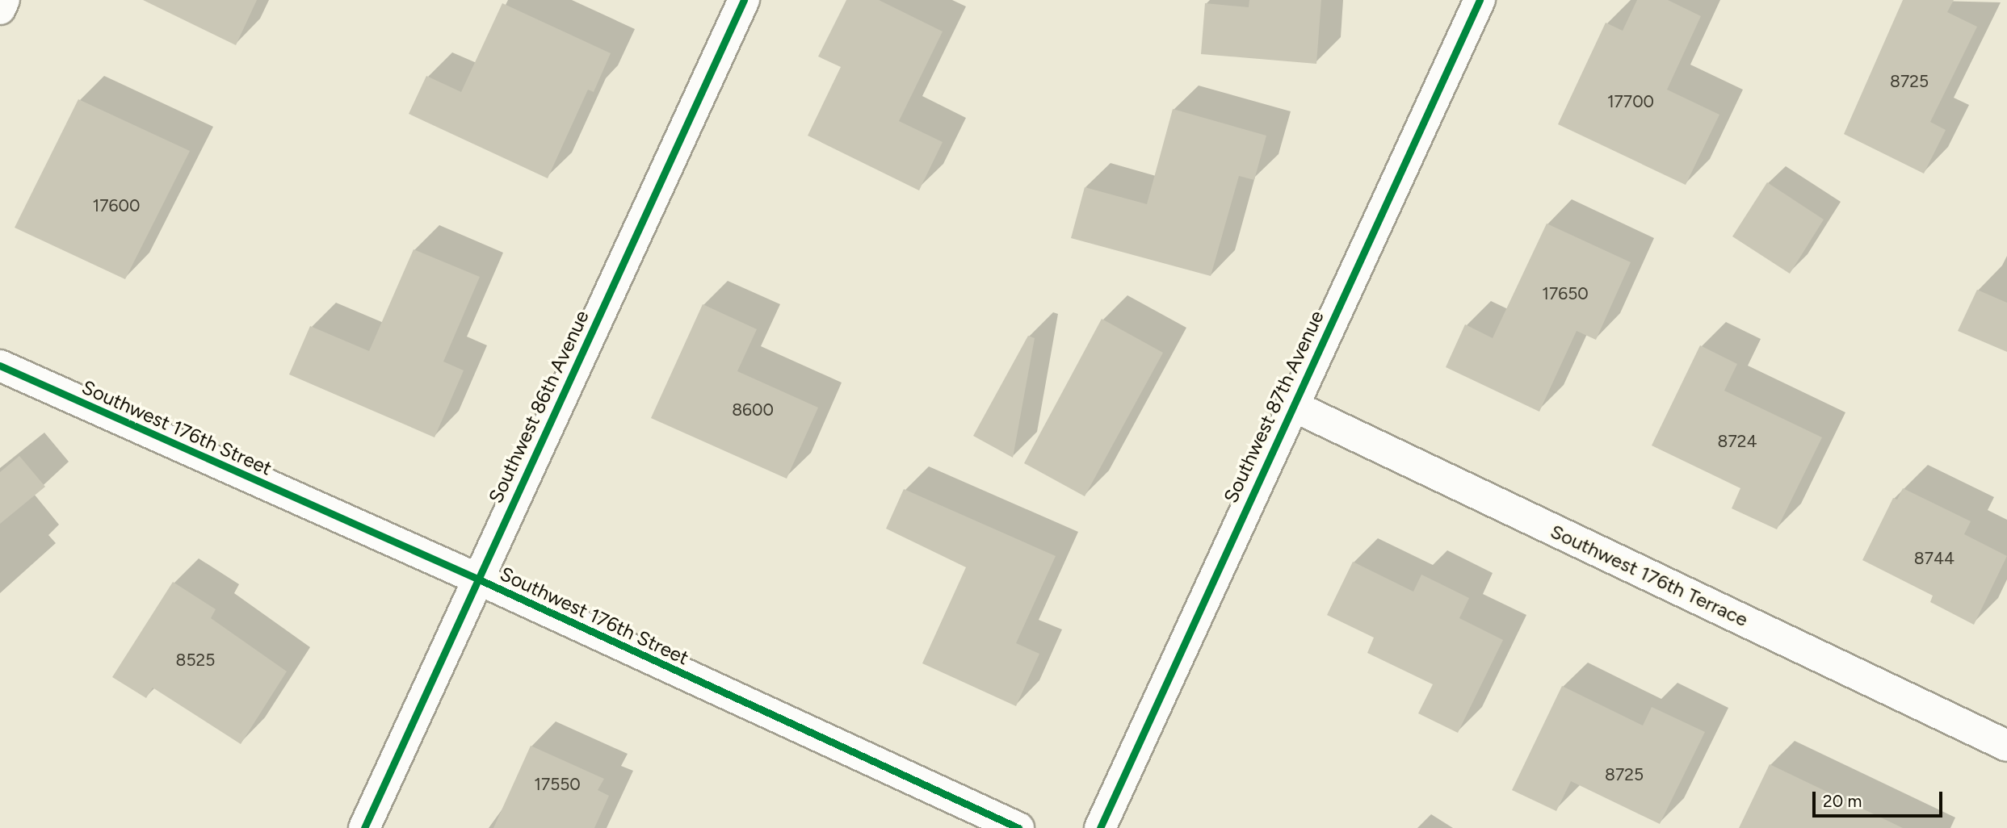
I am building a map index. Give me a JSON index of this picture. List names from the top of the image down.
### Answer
{
  "streets": {
    "street": [
      "Southwest 86th Avenue",
      "Southwest 87th Avenue",
      "Southwest 176th Street",
      "Southwest 176th Terrace"
    ]
  },
  "crossings": [
    ["Southwest 86th Avenue", "Southwest 176th Street"],
    ["Southwest 87th Avenue", "Southwest 176th Terrace"]
  ],
  "house_numbers": [
    "8725",
    "17700",
    "17600",
    "17650",
    "8600",
    "8724",
    "8744",
    "8525",
    "8725",
    "17550"
  ],
  "scale_bar": "20 m"
}
